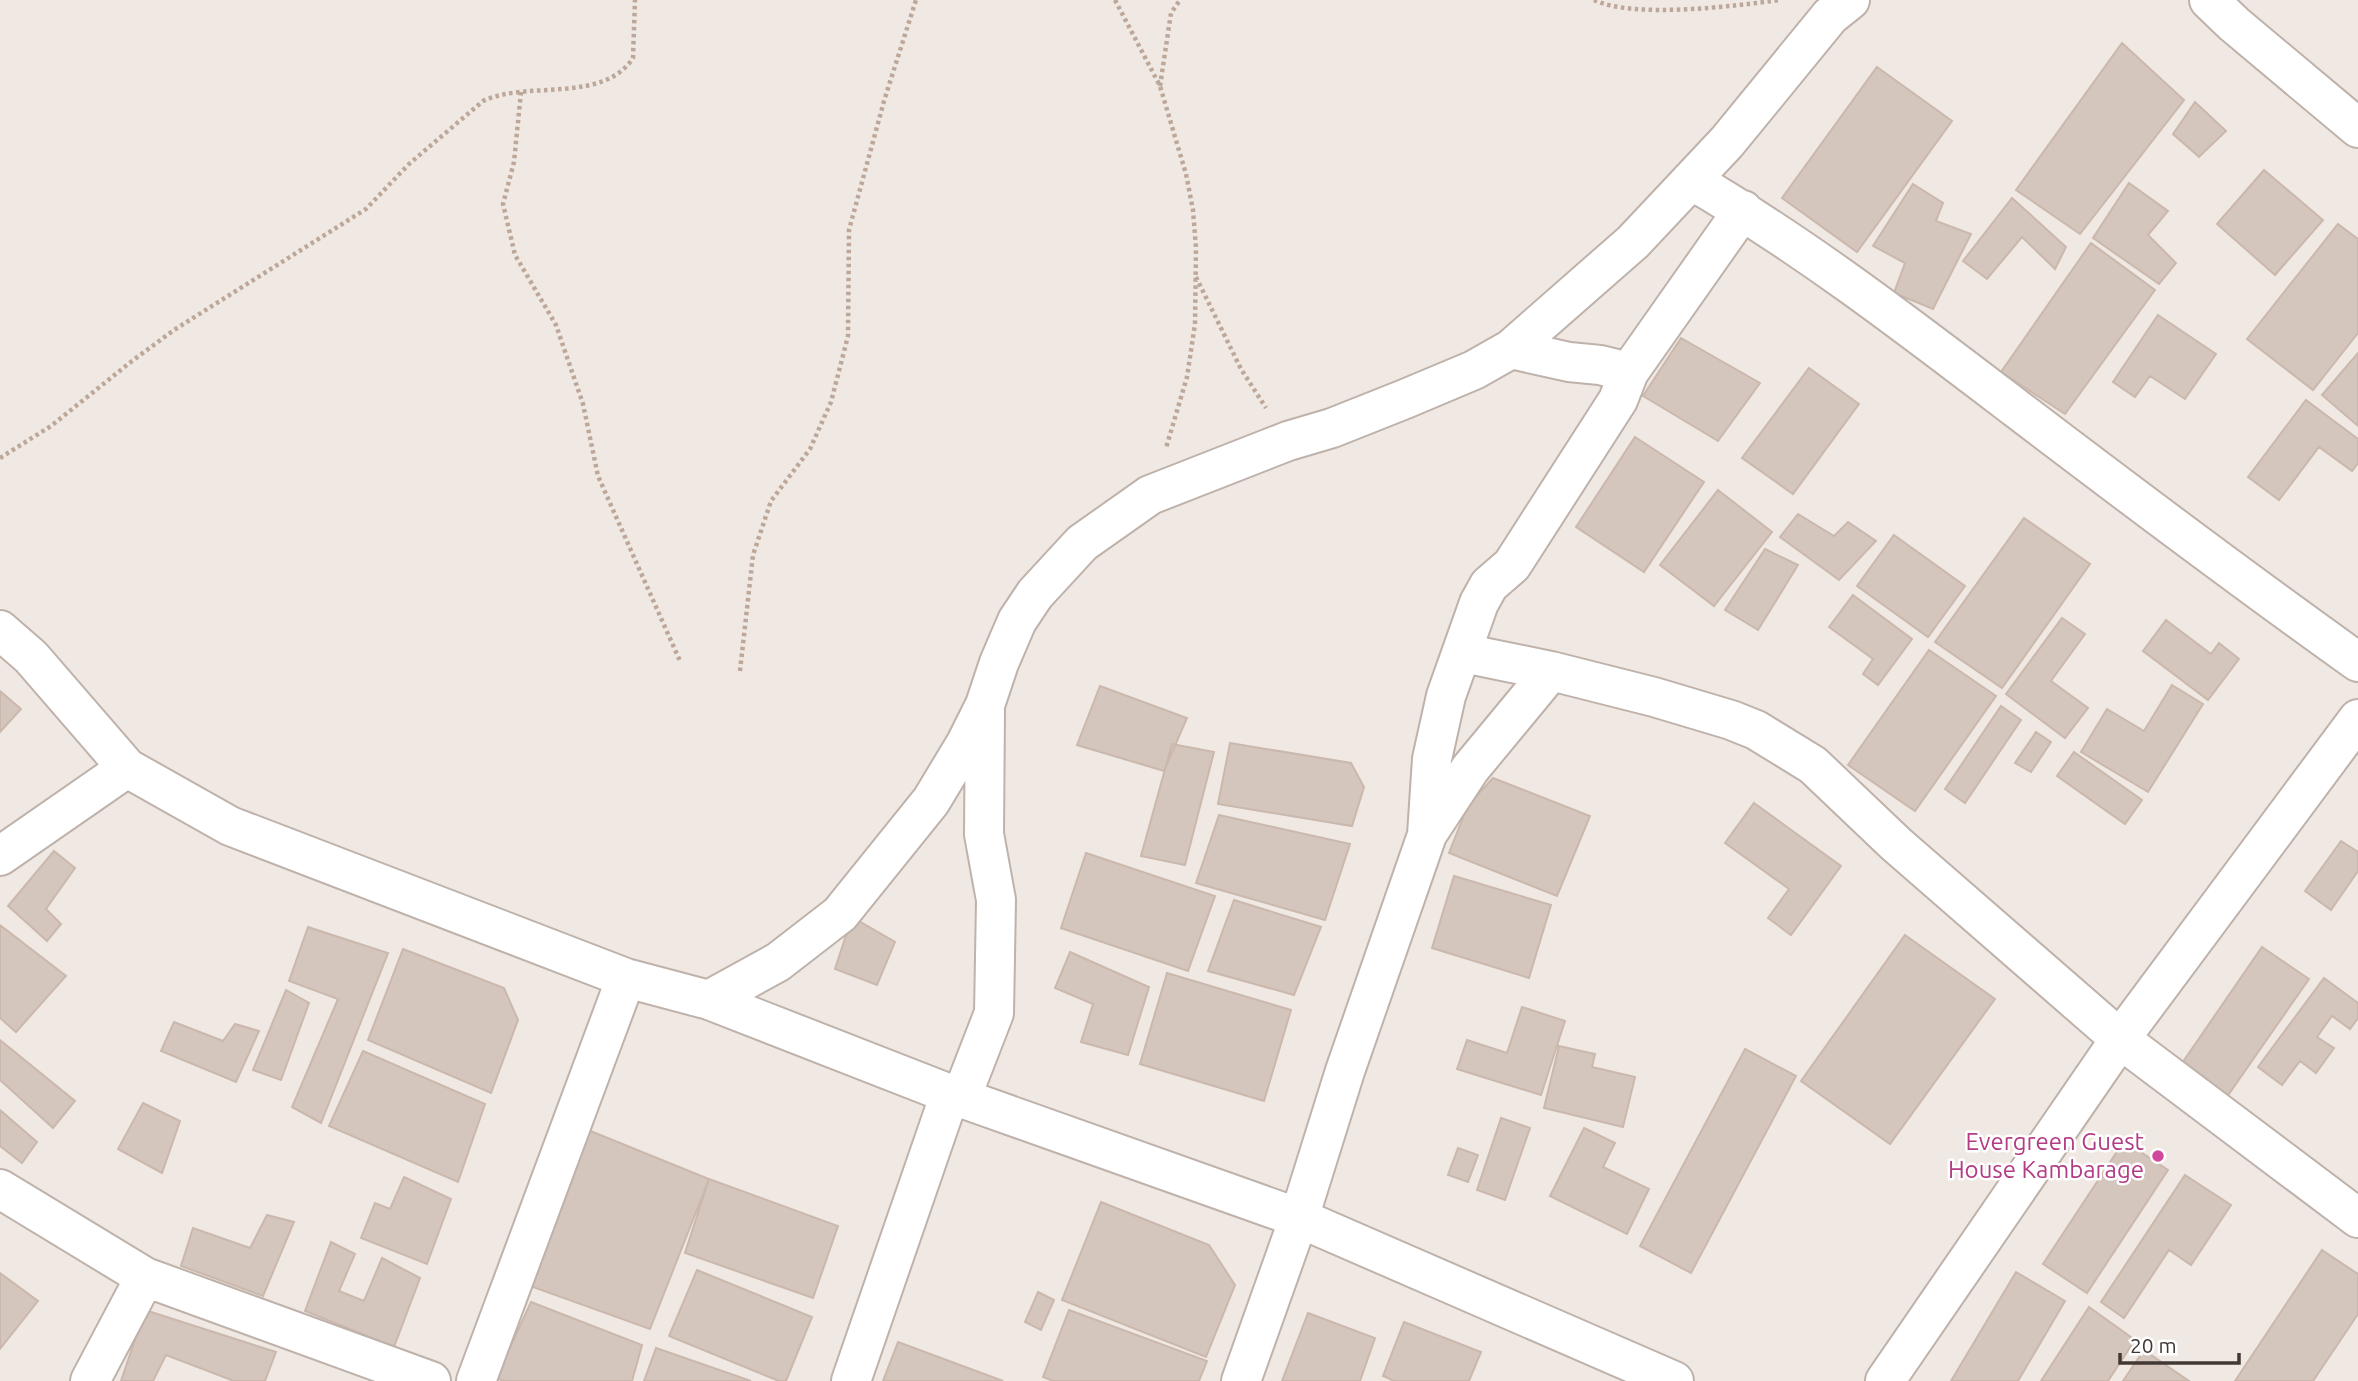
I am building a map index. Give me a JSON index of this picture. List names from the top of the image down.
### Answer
{
  "places": ["Evergreen Guest House Kambarage"],
  "scale_bar": "20 m"
}
